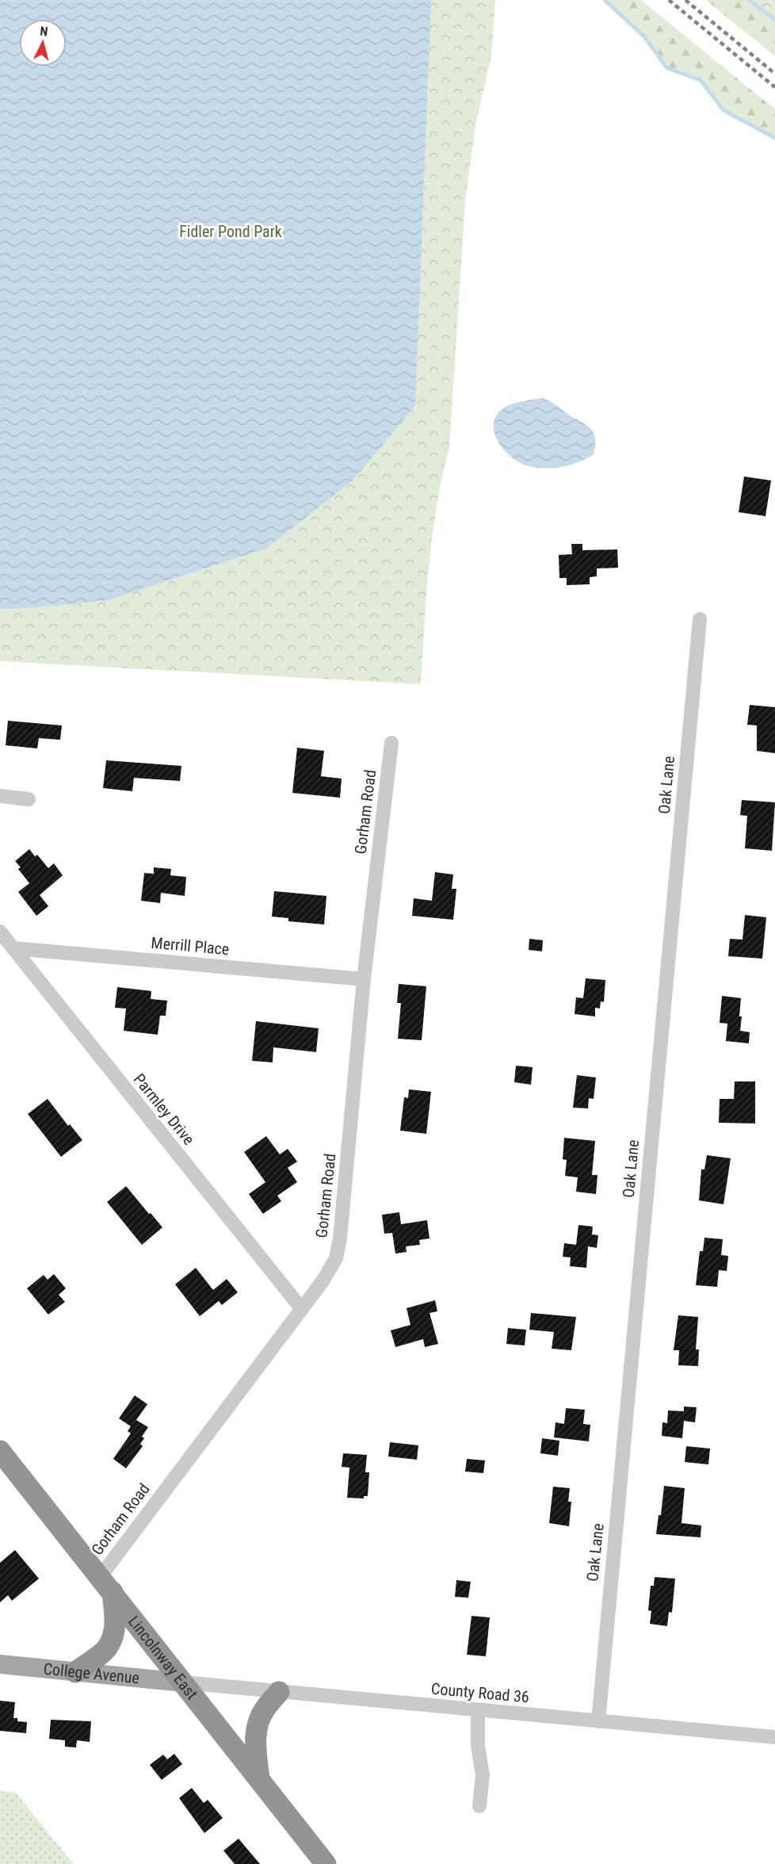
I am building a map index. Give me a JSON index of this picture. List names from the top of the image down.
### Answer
{
  "streets": {
    "highway": ["Lincolnway East"],
    "main road": ["College Avenue"],
    "street": [
      "Oak Lane",
      "Gorham Road",
      "Merrill Place",
      "Parmley Drive",
      "County Road 36"
    ]
  },
  "crossings": [
    ["Oak Lane", "County Road 36"],
    ["Gorham Road", "Merrill Place"],
    ["Gorham Road", "Parmley Drive"],
    ["Gorham Road", "Lincolnway East"],
    ["Merrill Place", "Parmley Drive"],
    ["Lincolnway East", "College Avenue"],
    ["Lincolnway East", "County Road 36"],
    ["College Avenue", "County Road 36"]
  ],
  "parks": ["Fidler Pond Park"],
  "north": "top"
}
